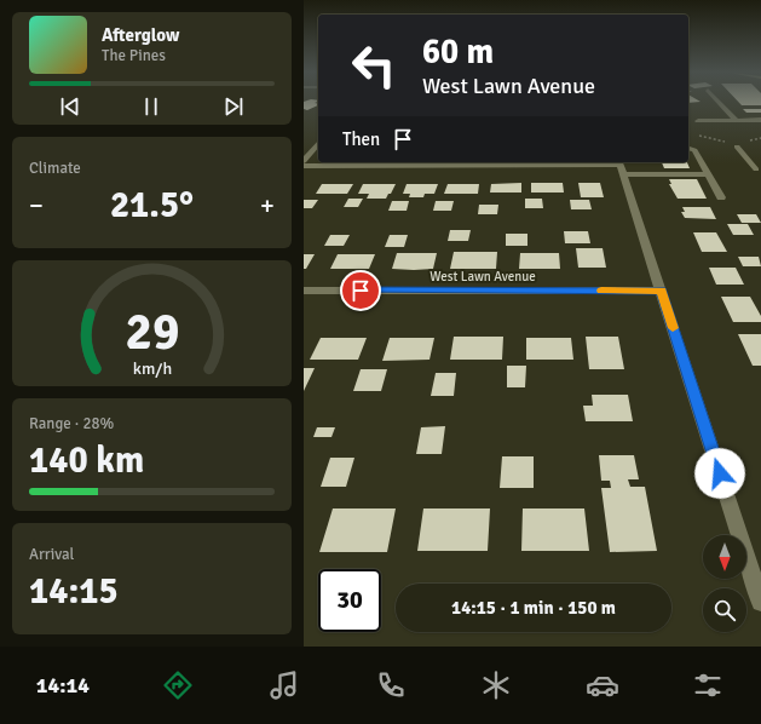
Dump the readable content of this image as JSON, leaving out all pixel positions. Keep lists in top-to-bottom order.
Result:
{
  "streets": {
    "street": ["West Lawn Avenue"]
  },
  "north": "bottom",
  "page": {
    "turn": ["60 m", "West Lawn Avenue"],
    "song": ["Afterglow", "The Pines"],
    "then": "Then",
    "tile": [
      "Climate",
      ["Range · 28%", "140 km"],
      ["Arrival", "14:15"]
    ],
    "heat": ["−", "21.5°", "+"],
    "limit": "30",
    "trip": "14:15 · 1 min · 150 m",
    "tabs": "14:14",
    "gauge": ["29", "km/h"]
  }
}
